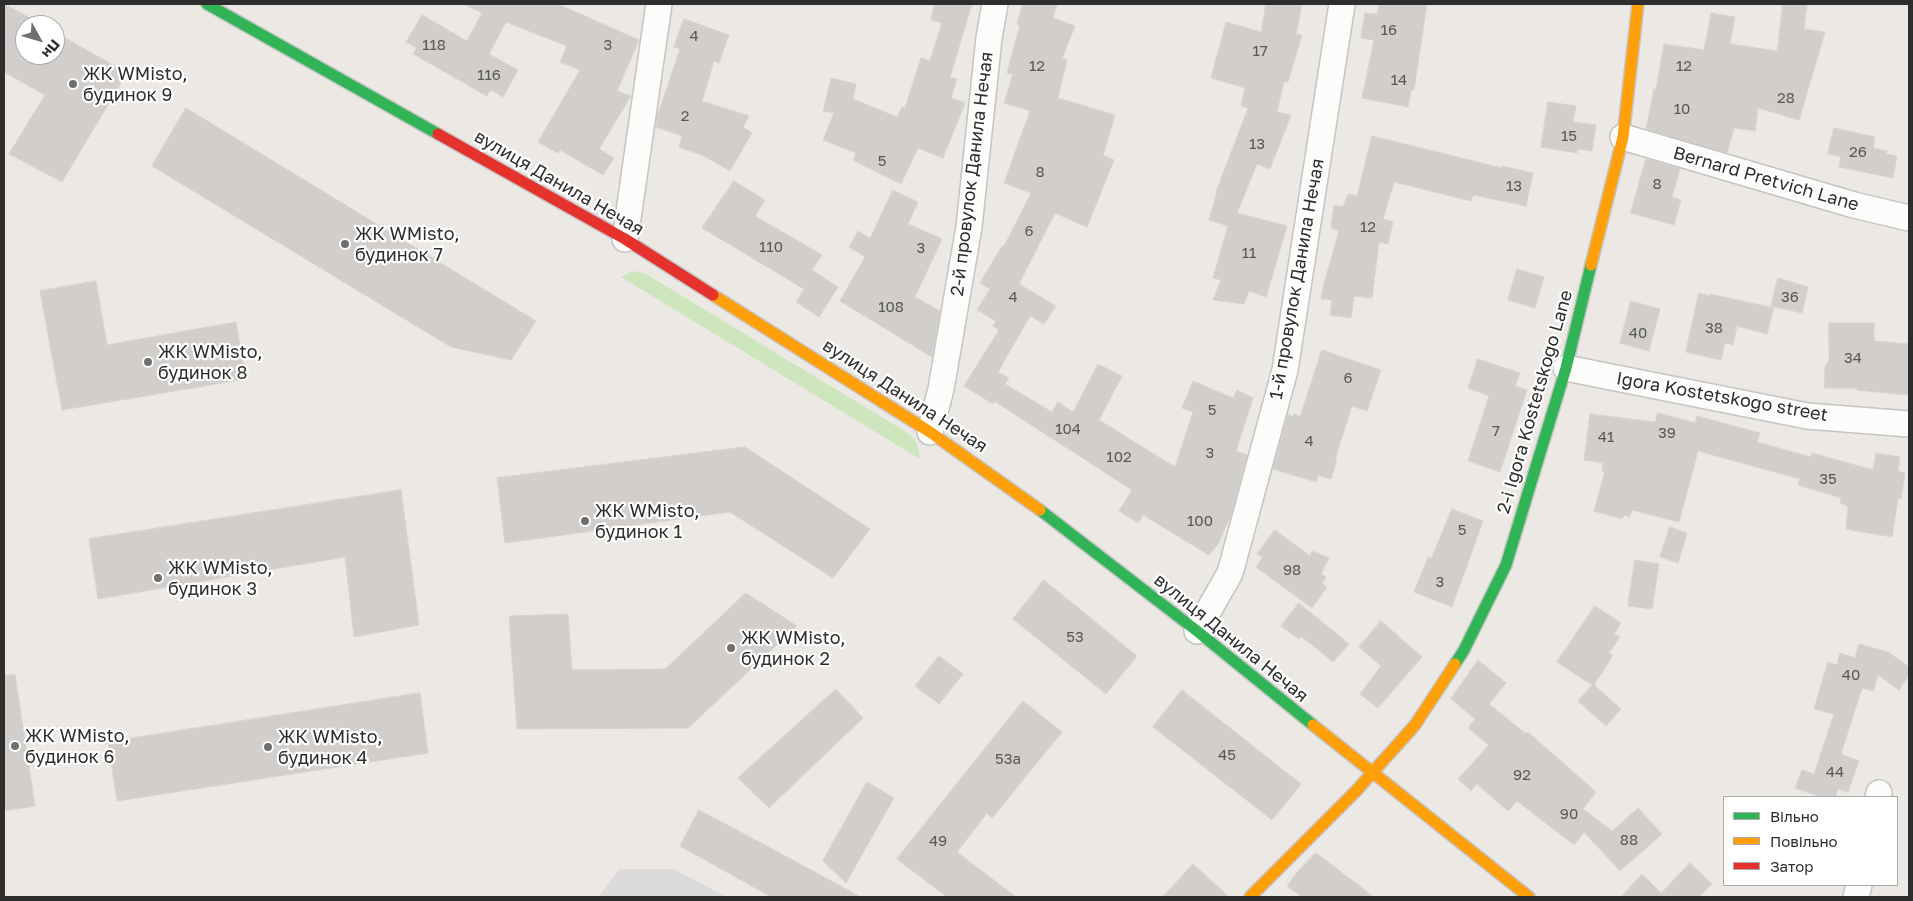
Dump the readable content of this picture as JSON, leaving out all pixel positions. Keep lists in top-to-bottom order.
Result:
{
  "streets": {
    "main road": ["вулиця Данила Нечая", "2-i Igora Kostetskogo Lane"],
    "street": [
      "2-й провулок Данила Нечая",
      "Bernard Pretvich Lane",
      "1-й провулок Данила Нечая",
      "Igora Kostetskogo street"
    ]
  },
  "crossings": [
    ["2-й провулок Данила Нечая", "вулиця Данила Нечая"],
    ["Bernard Pretvich Lane", "2-i Igora Kostetskogo Lane"],
    ["вулиця Данила Нечая", "1-й провулок Данила Нечая"],
    ["вулиця Данила Нечая", "2-i Igora Kostetskogo Lane"],
    ["Igora Kostetskogo street", "2-i Igora Kostetskogo Lane"]
  ],
  "places": [
    "ЖК WMisto, будинок 9",
    "ЖК WMisto, будинок 7",
    "ЖК WMisto, будинок 8",
    "ЖК WMisto, будинок 1",
    "ЖК WMisto, будинок 3",
    "ЖК WMisto, будинок 2",
    "ЖК WMisto, будинок 6",
    "ЖК WMisto, будинок 4"
  ],
  "house_numbers": [
    "16",
    "4",
    "118",
    "3",
    "17",
    "12",
    "12",
    "116",
    "14",
    "28",
    "10",
    "2",
    "15",
    "13",
    "26",
    "5",
    "8",
    "8",
    "13",
    "12",
    "6",
    "110",
    "3",
    "11",
    "4",
    "36",
    "108",
    "38",
    "40",
    "34",
    "6",
    "5",
    "104",
    "7",
    "39",
    "41",
    "4",
    "3",
    "102",
    "35",
    "100",
    "5",
    "98",
    "3",
    "53",
    "40",
    "45",
    "53а",
    "44",
    "92",
    "90",
    "88",
    "49"
  ],
  "legend": ["Вільно", "Повільно", "Затор"],
  "north": "bottom right"
}
